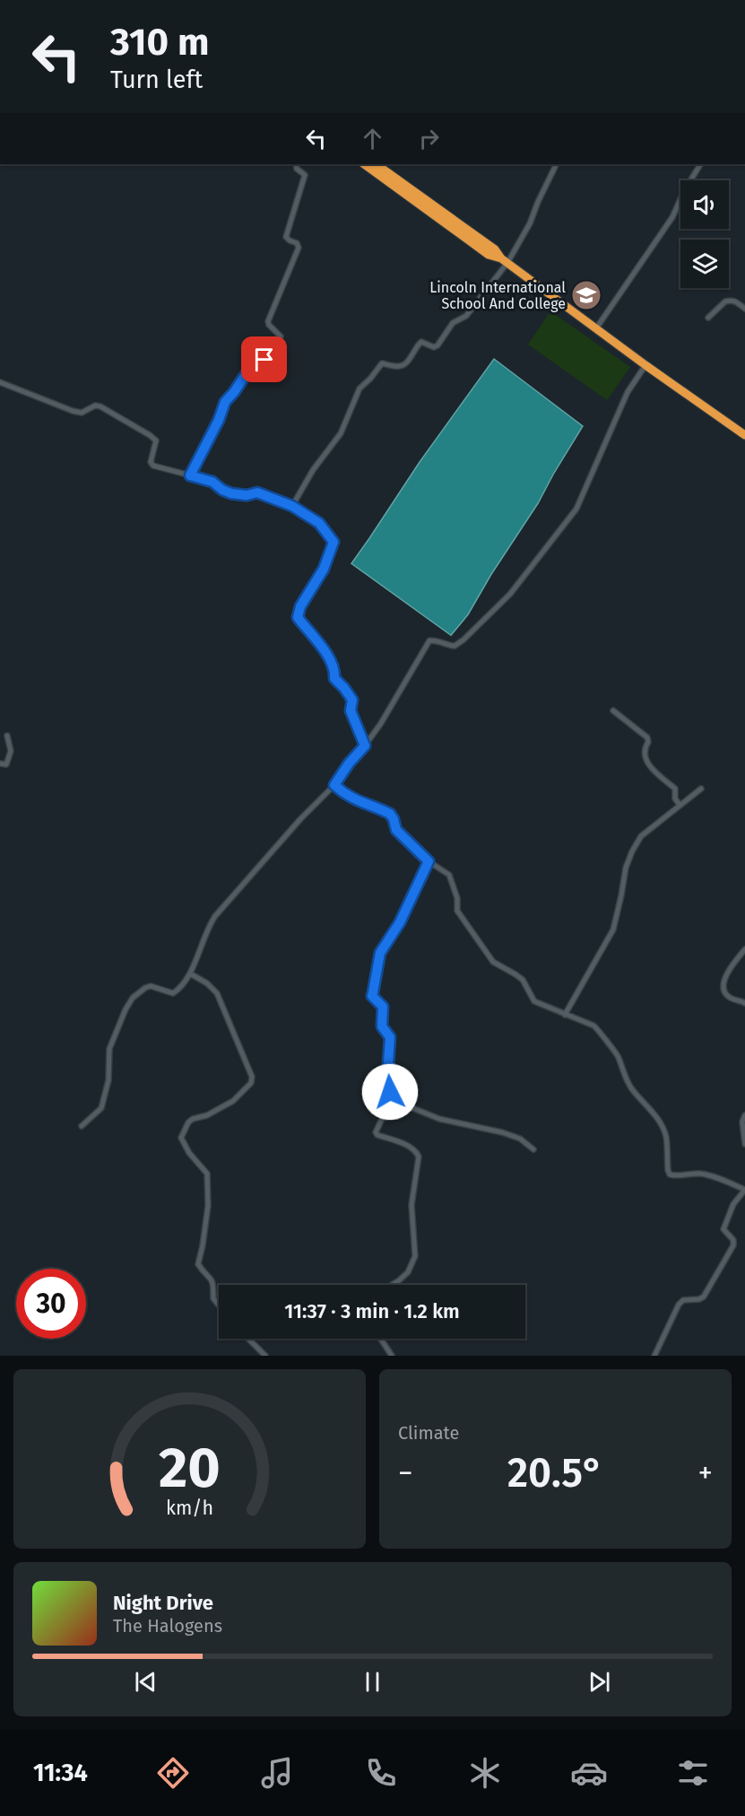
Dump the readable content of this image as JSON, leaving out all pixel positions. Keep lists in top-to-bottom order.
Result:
{
  "places": {
    "school or university": ["Lincoln International School And College"]
  },
  "page": {
    "turn": ["310 m", "Turn left"],
    "limit": "30",
    "trip": "11:37 · 3 min · 1.2 km",
    "tile": "Climate",
    "heat": ["−", "20.5°", "+"],
    "song": ["Night Drive", "The Halogens"],
    "tabs": "11:34",
    "gauge": ["20", "km/h"]
  }
}
